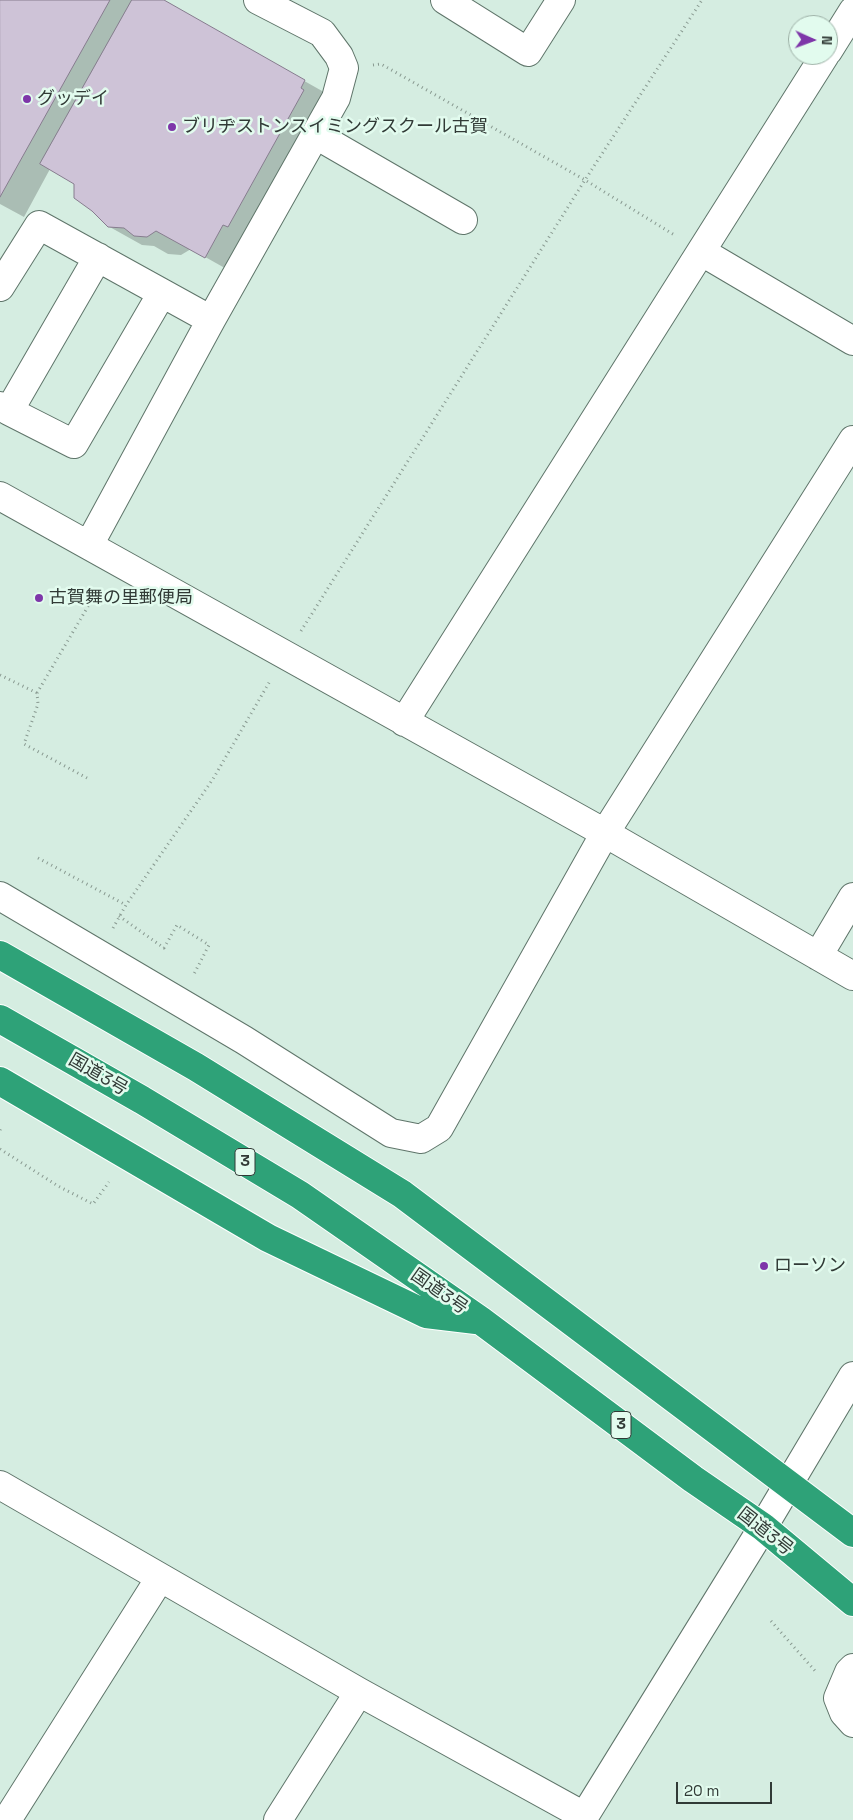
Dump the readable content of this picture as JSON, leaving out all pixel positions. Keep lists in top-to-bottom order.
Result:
{
  "streets": {
    "highway": ["国道3号", "3"]
  },
  "places": [
    "グッデイ",
    "ブリヂストンスイミングスクール古賀",
    "古賀舞の里郵便局",
    "ローソン"
  ],
  "scale_bar": "20 m",
  "north": "right"
}
